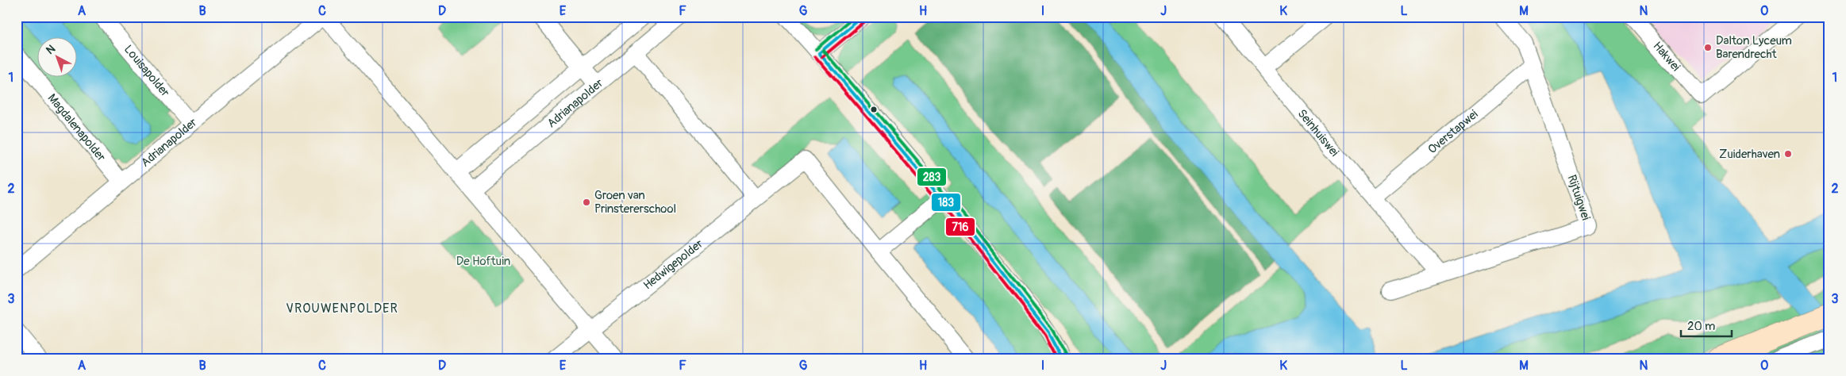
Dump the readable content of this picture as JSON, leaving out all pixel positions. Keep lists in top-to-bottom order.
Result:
{
  "streets": {
    "street": [
      "Hakwei",
      "Louisapolder",
      "Adrianapolder",
      "Magdalenapolder",
      "Overstapwei",
      "Seinhuiswei",
      "Rijtuigwei",
      "Hedwigepolder"
    ]
  },
  "crossings": [
    ["Louisapolder", "Adrianapolder"],
    ["Adrianapolder", "Magdalenapolder"],
    ["Adrianapolder", "Hedwigepolder"],
    ["Overstapwei", "Seinhuiswei"],
    ["Overstapwei", "Rijtuigwei"]
  ],
  "districts": ["VROUWENPOLDER"],
  "parks": ["De Hoftuin"],
  "places": ["Dalton Lyceum Barendrecht", "Zuiderhaven", "Groen van Prinstererschool"],
  "lines": ["transit line 183", "transit line 283", "transit line 716"],
  "scale_bar": "20 m",
  "north": "top left",
  "grid": {
    "columns": [
      "A",
      "B",
      "C",
      "D",
      "E",
      "F",
      "G",
      "H",
      "I",
      "J",
      "K",
      "L",
      "M",
      "N",
      "O"
    ],
    "rows": ["1", "2", "3"]
  }
}
